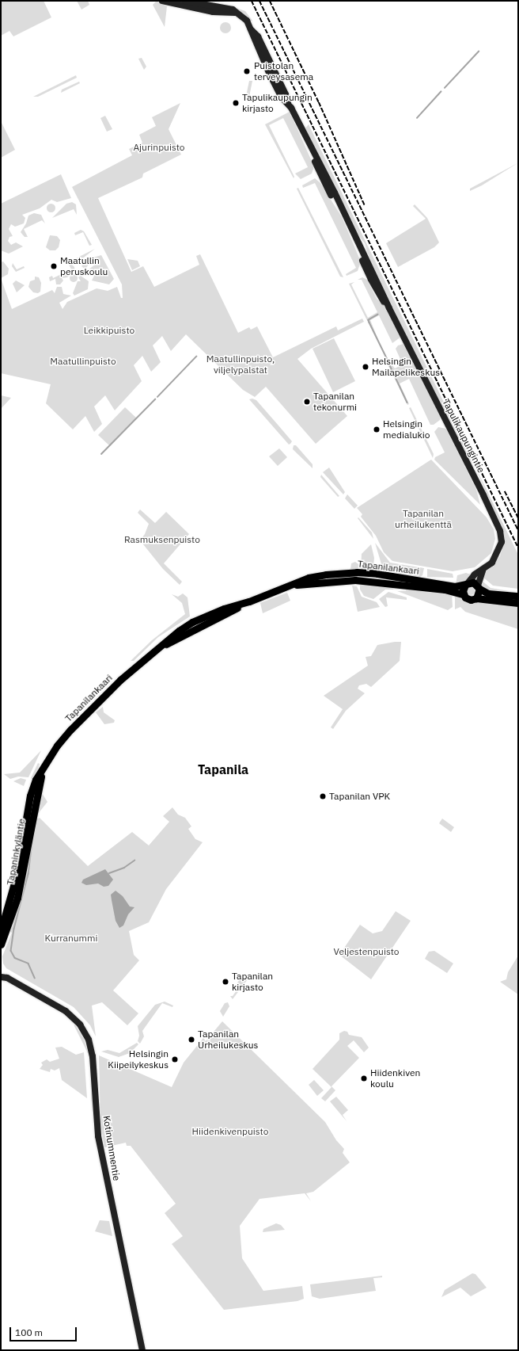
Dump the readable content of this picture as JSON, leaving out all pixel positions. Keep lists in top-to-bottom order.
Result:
{
  "streets": {
    "main road": [
      "Tapulikaupungintie",
      "Tapanilankaari",
      "Tapaninkyläntie",
      "Kotinummentie"
    ]
  },
  "crossings": [
    ["Tapulikaupungintie", "Tapanilankaari"],
    ["Tapanilankaari", "Tapaninkyläntie"]
  ],
  "districts": ["Tapanila"],
  "parks": [
    "Ajurinpuisto",
    "Leikkipuisto",
    "Maatullinpuisto, viljelypalstat",
    "Maatullinpuisto",
    "Tapanilan urheilukenttä",
    "Rasmuksenpuisto",
    "Kurranummi",
    "Veljestenpuisto",
    "Hiidenkivenpuisto"
  ],
  "places": [
    "Puistolan terveysasema",
    "Tapulikaupungin kirjasto",
    "Maatullin peruskoulu",
    "Helsingin Mailapelikeskus",
    "Tapanilan tekonurmi",
    "Helsingin medialukio",
    "Tapanilan VPK",
    "Tapanilan kirjasto",
    "Tapanilan Urheilukeskus",
    "Helsingin Kiipeilykeskus",
    "Hiidenkiven koulu"
  ],
  "scale_bar": "100 m"
}
